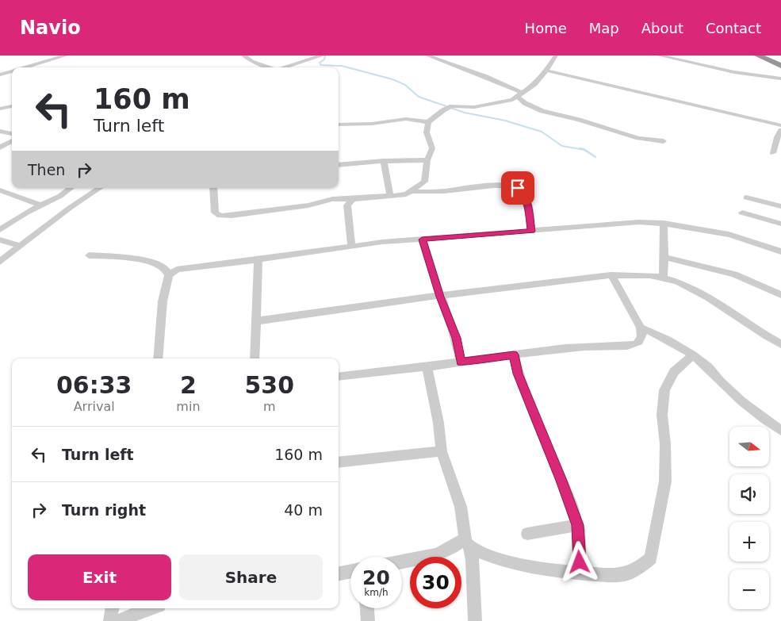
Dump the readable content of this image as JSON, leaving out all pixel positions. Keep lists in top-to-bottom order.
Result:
{
  "north": "right",
  "page": {
    "header": "Navio",
    "nav": [
      "Home",
      "Map",
      "About",
      "Contact"
    ],
    "turn": ["160 m", "Turn left"],
    "then": "Then",
    "eta": [
      "06:33",
      "Arrival",
      "2",
      "min",
      "530",
      "m"
    ],
    "list": [
      {
        "name": "Turn left",
        "value": "160 m"
      },
      {
        "name": "Turn right",
        "value": "40 m"
      }
    ],
    "map_buttons": ["+", "−"],
    "buttons": ["Exit", "Share"],
    "speed": "20 km/h",
    "limit": "30"
  }
}
